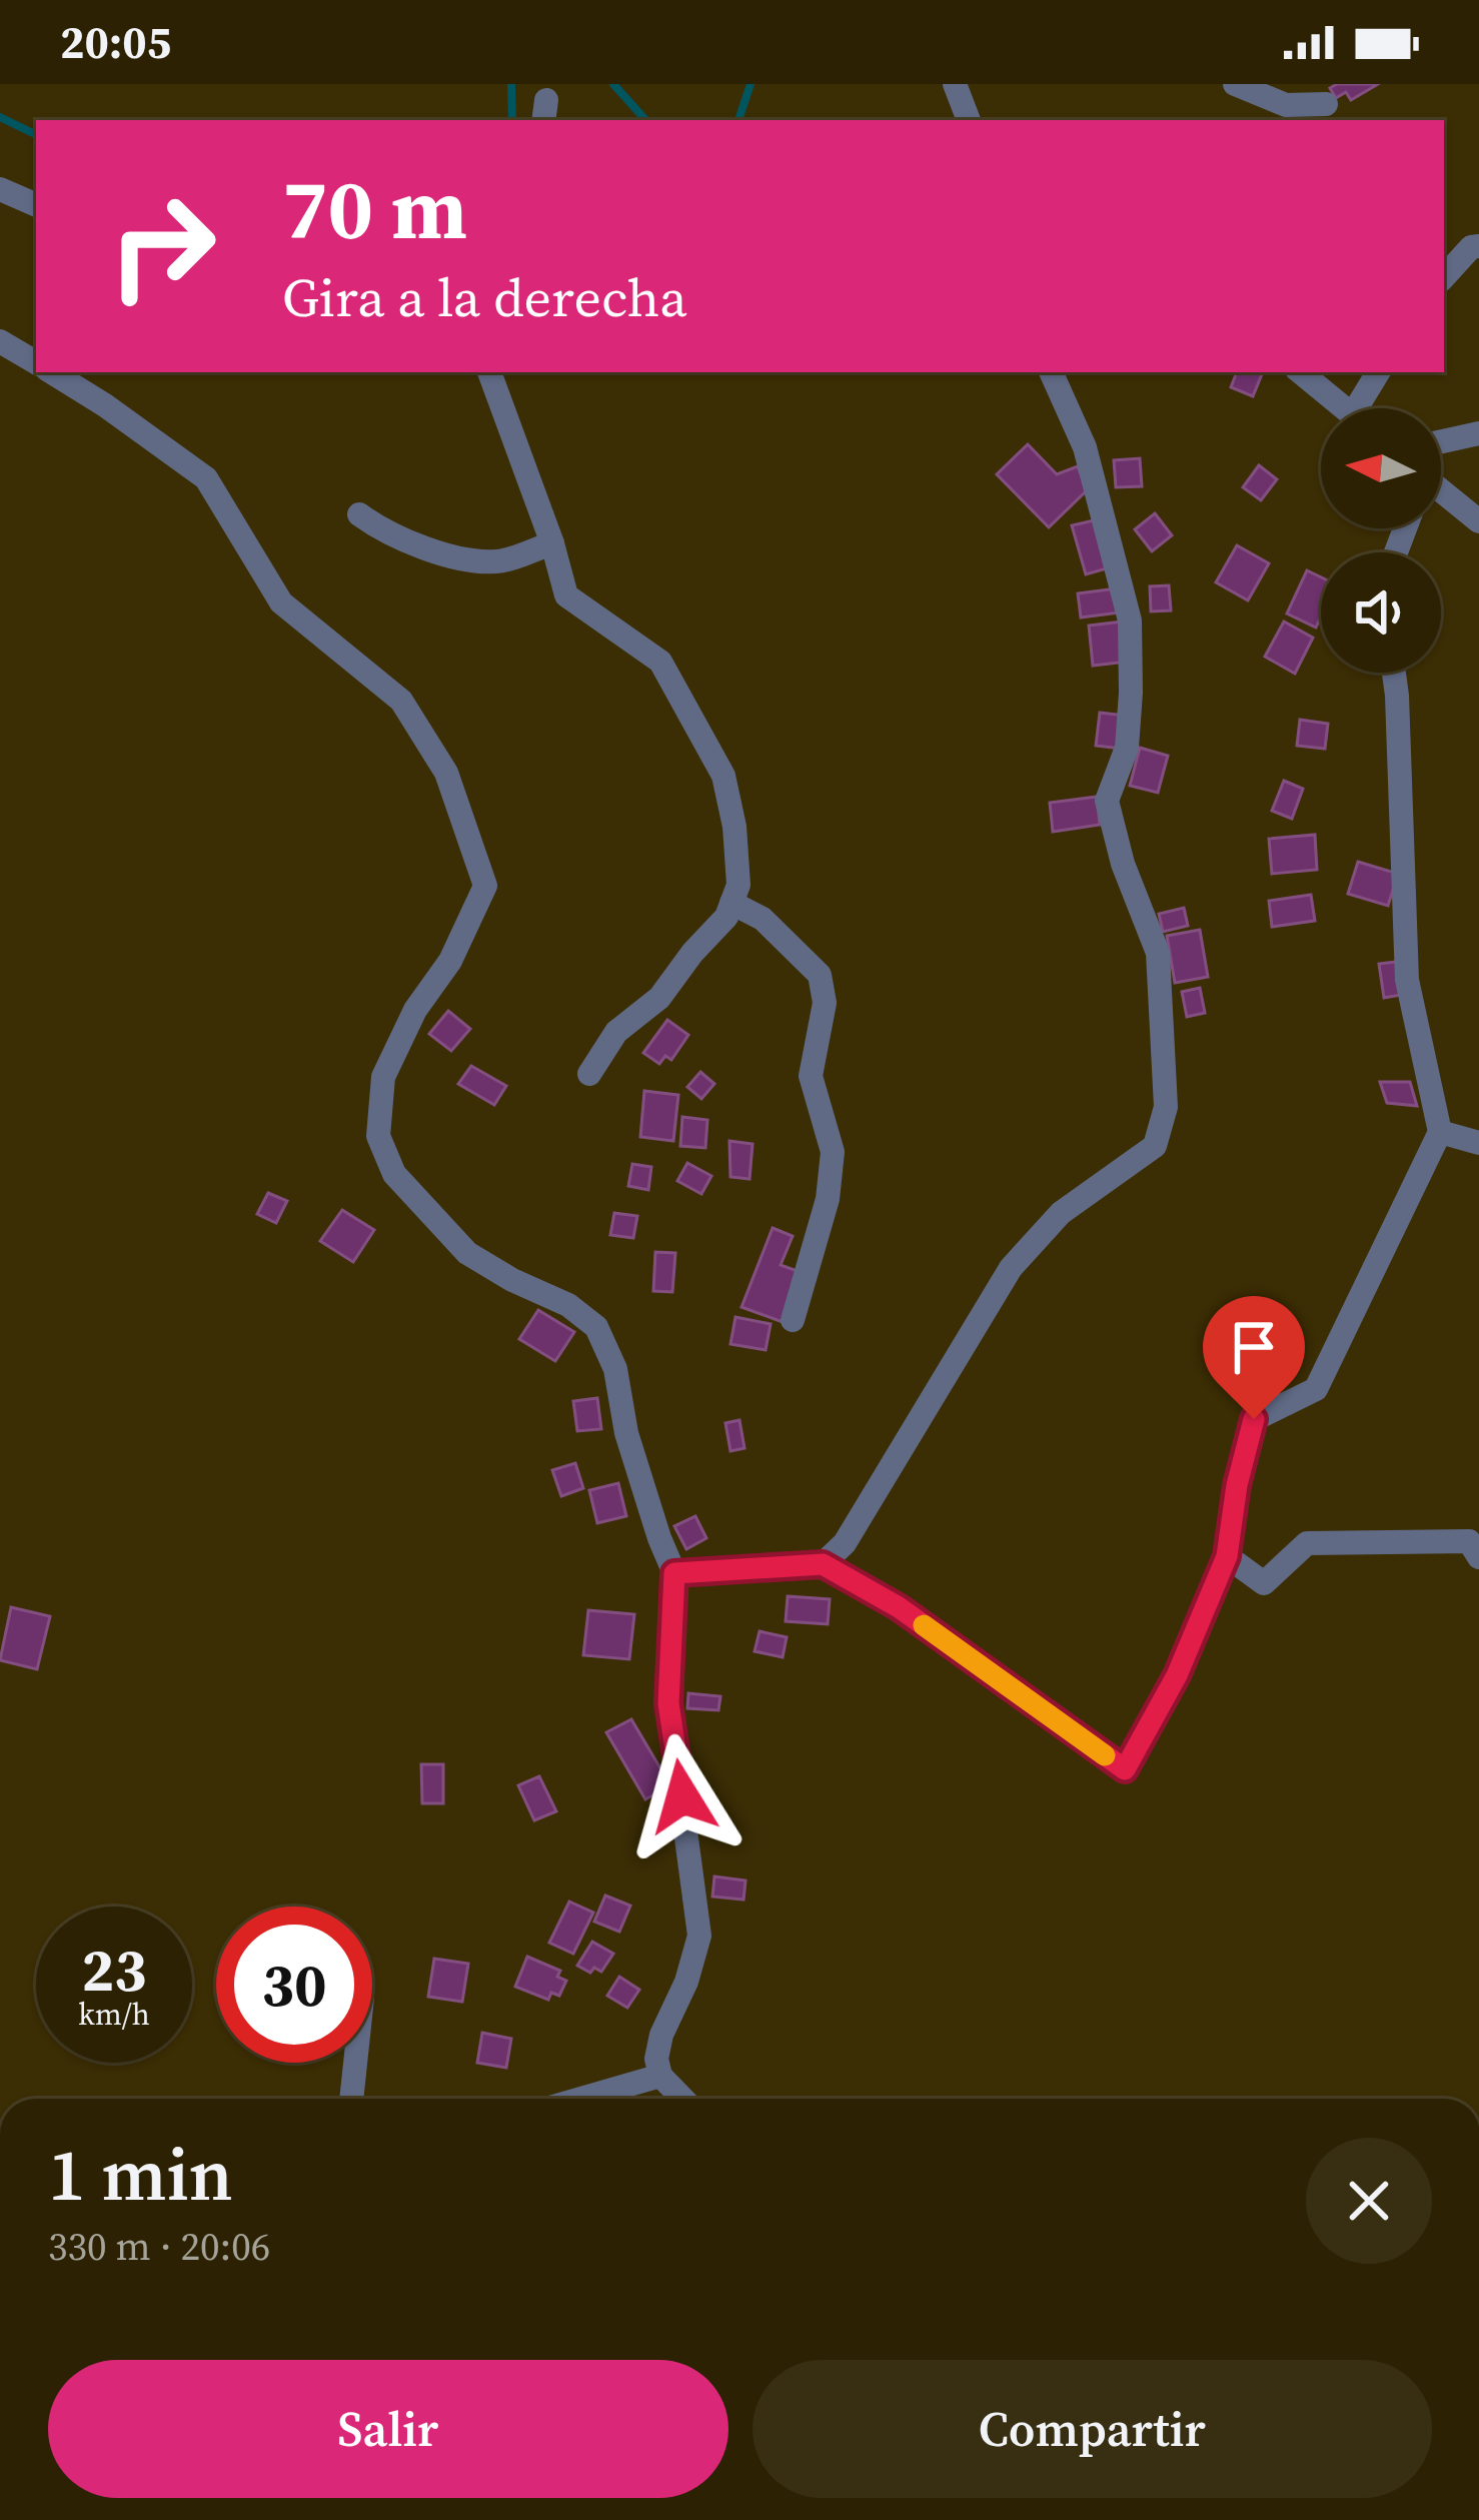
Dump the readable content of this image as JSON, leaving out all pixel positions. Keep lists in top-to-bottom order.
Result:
{
  "north": "left",
  "page": {
    "status": "20:05",
    "turn": ["70 m", "Gira a la derecha"],
    "speed": "23 km/h",
    "limit": "30",
    "heading": ["1 min", "330 m · 20:06"],
    "buttons": ["Salir", "Compartir"]
  }
}
